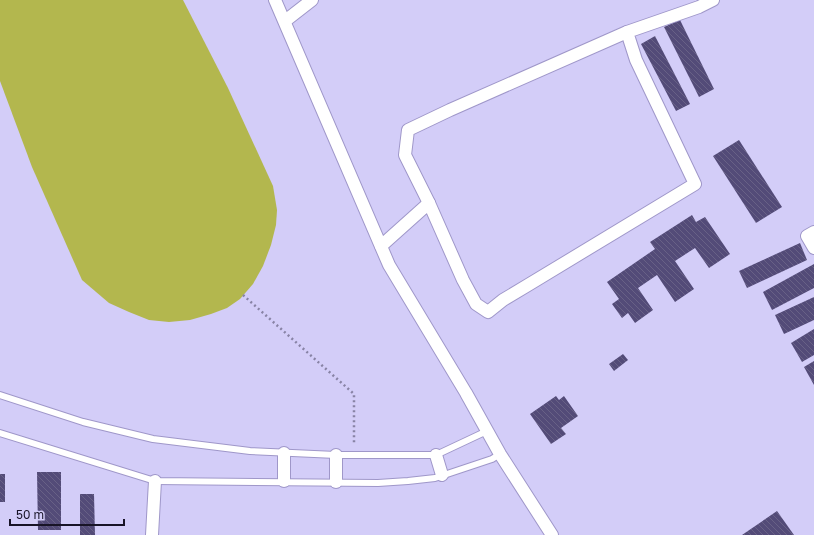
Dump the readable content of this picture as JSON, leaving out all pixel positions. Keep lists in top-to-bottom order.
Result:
{
  "scale_bar": "50 m"
}
